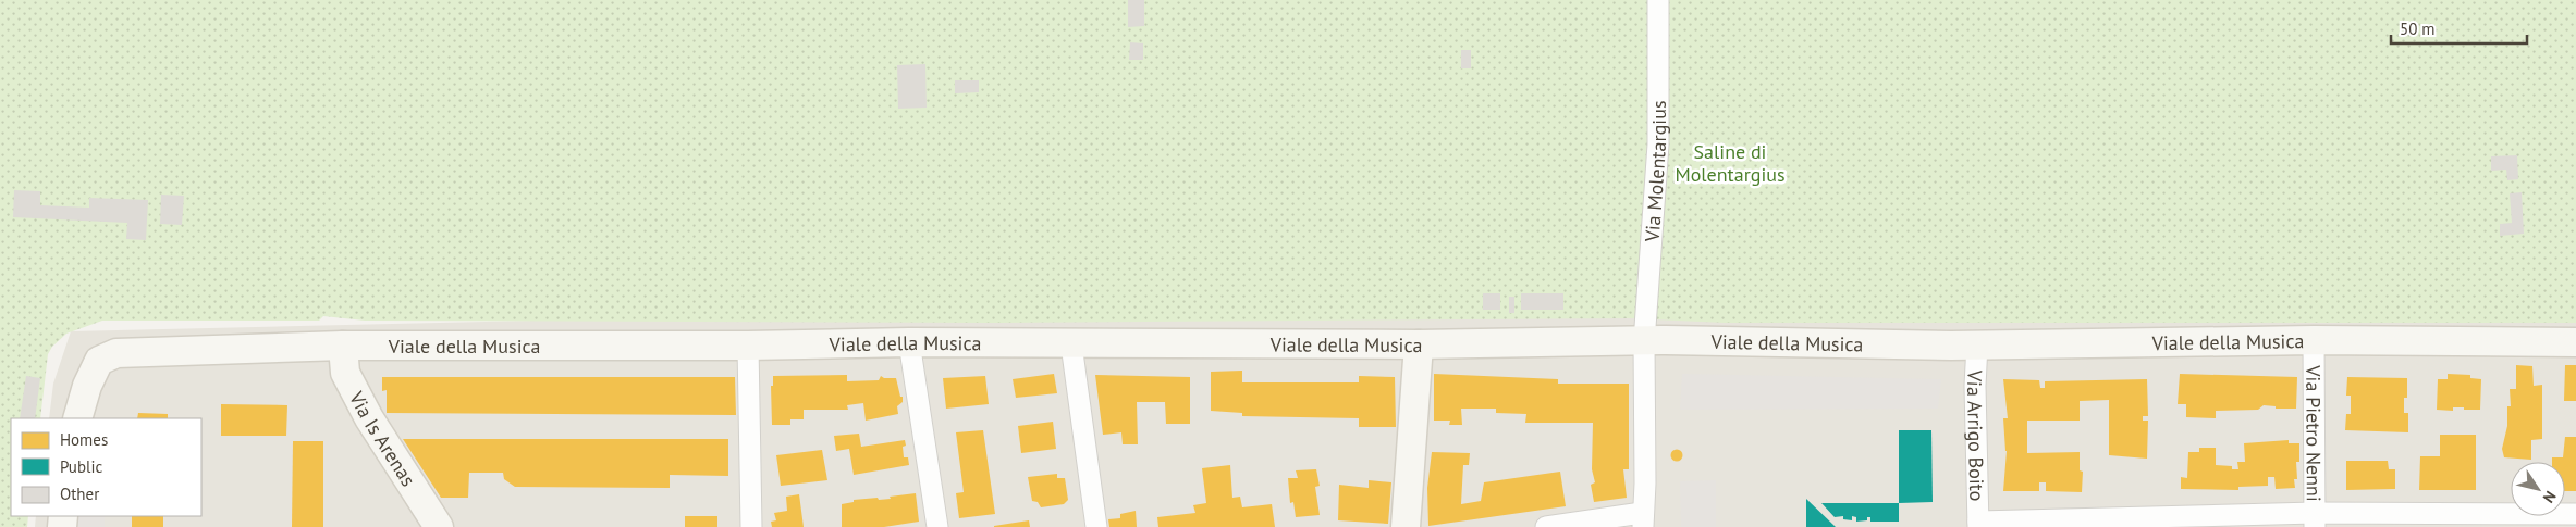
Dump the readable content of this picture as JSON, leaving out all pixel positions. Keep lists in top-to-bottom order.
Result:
{
  "streets": {
    "street": [
      "Via Molentargius",
      "Viale della Musica",
      "Via Pietro Nenni",
      "Via Arrigo Boito",
      "Via Is Arenas"
    ]
  },
  "crossings": [
    ["Via Molentargius", "Viale della Musica"],
    ["Viale della Musica", "Via Pietro Nenni"],
    ["Viale della Musica", "Via Arrigo Boito"],
    ["Viale della Musica", "Via Is Arenas"]
  ],
  "parks": ["Saline di Molentargius"],
  "legend": ["Homes", "Public", "Other"],
  "scale_bar": "50 m",
  "north": "bottom right"
}
